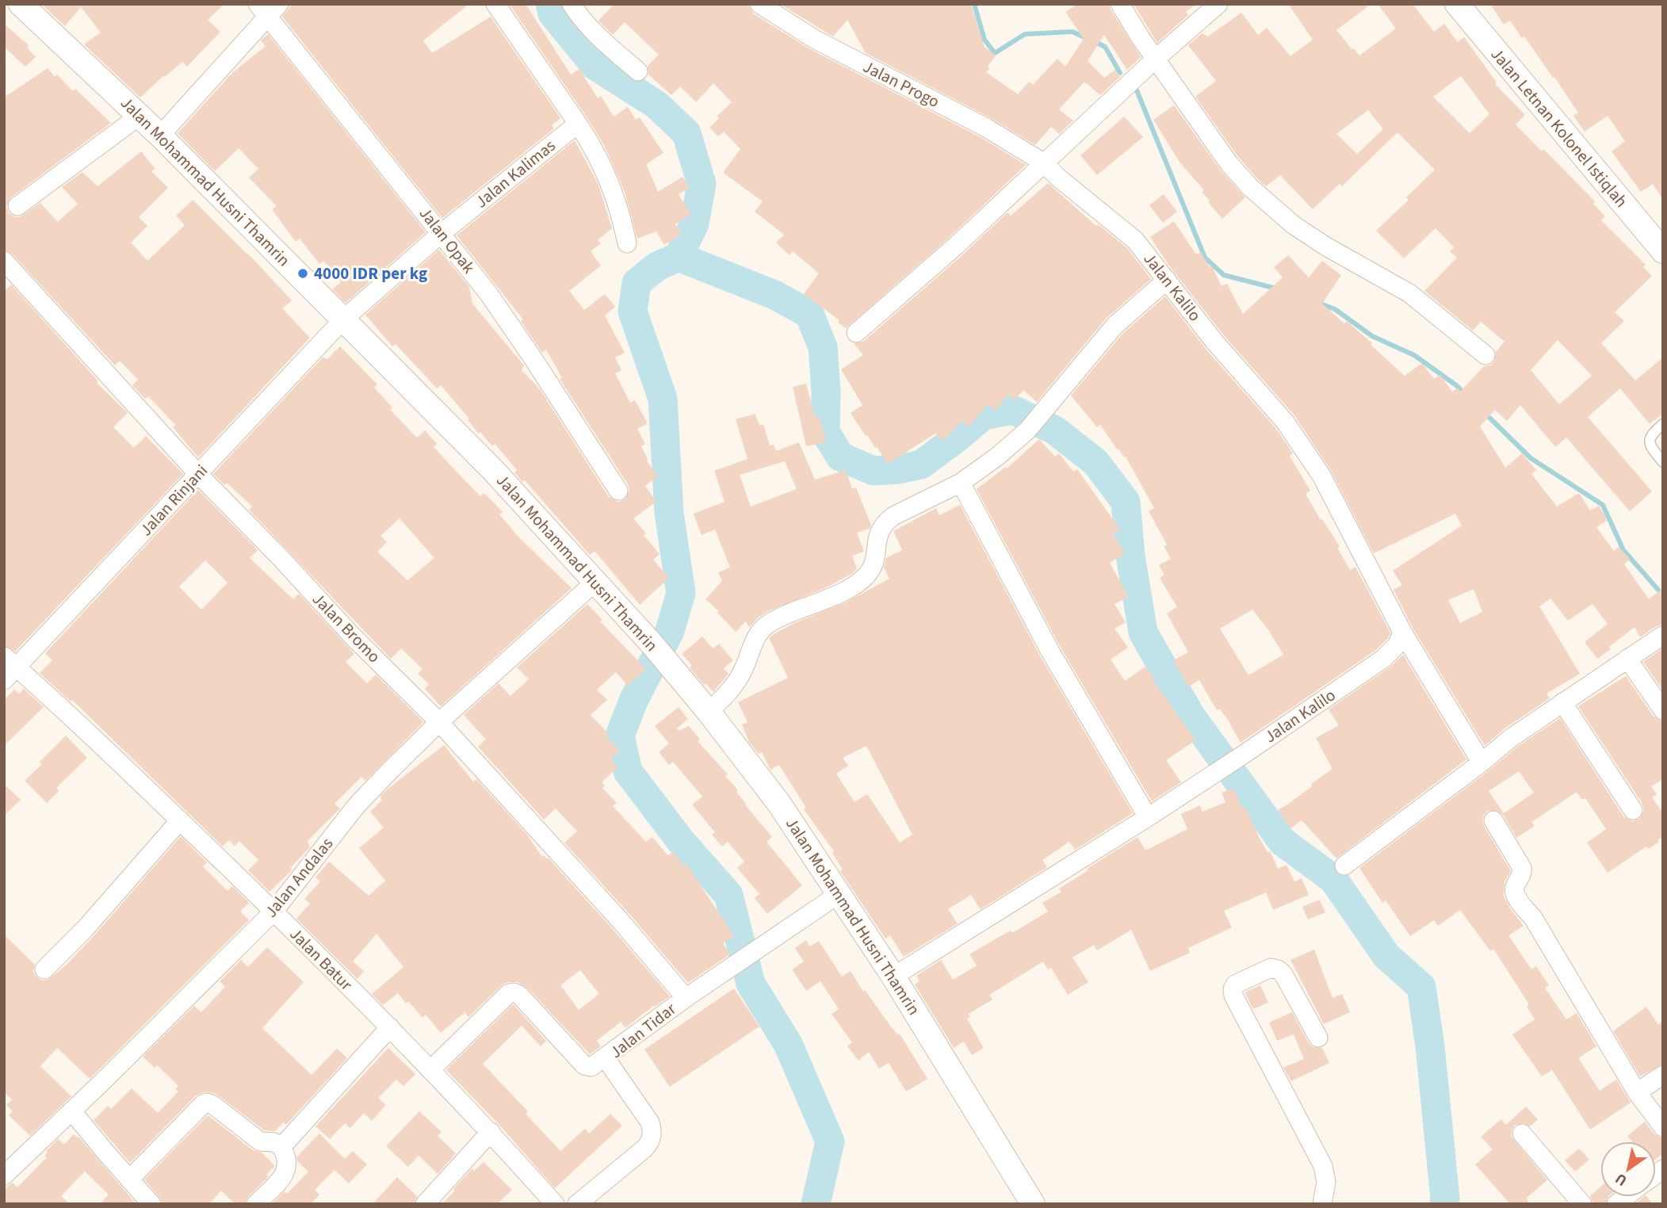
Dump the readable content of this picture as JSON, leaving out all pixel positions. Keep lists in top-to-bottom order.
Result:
{
  "streets": {
    "street": [
      "Jalan Progo",
      "Jalan Letnan Kolonel Istiqlah",
      "Jalan Kalimas",
      "Jalan Mohammad Husni Thamrin",
      "Jalan Opak",
      "Jalan Kalilo",
      "Jalan Rinjani",
      "Jalan Bromo",
      "Jalan Andalas",
      "Jalan Batur",
      "Jalan Tidar"
    ]
  },
  "crossings": [
    ["Jalan Progo", "Jalan Kalilo"],
    ["Jalan Kalimas", "Jalan Mohammad Husni Thamrin"],
    ["Jalan Kalimas", "Jalan Opak"],
    ["Jalan Kalimas", "Jalan Rinjani"],
    ["Jalan Mohammad Husni Thamrin", "Jalan Kalilo"],
    ["Jalan Mohammad Husni Thamrin", "Jalan Rinjani"],
    ["Jalan Mohammad Husni Thamrin", "Jalan Andalas"],
    ["Jalan Mohammad Husni Thamrin", "Jalan Tidar"],
    ["Jalan Rinjani", "Jalan Bromo"],
    ["Jalan Rinjani", "Jalan Batur"],
    ["Jalan Bromo", "Jalan Andalas"],
    ["Jalan Bromo", "Jalan Tidar"],
    ["Jalan Andalas", "Jalan Batur"]
  ],
  "places": ["4000 IDR per kg"],
  "north": "bottom left"
}
